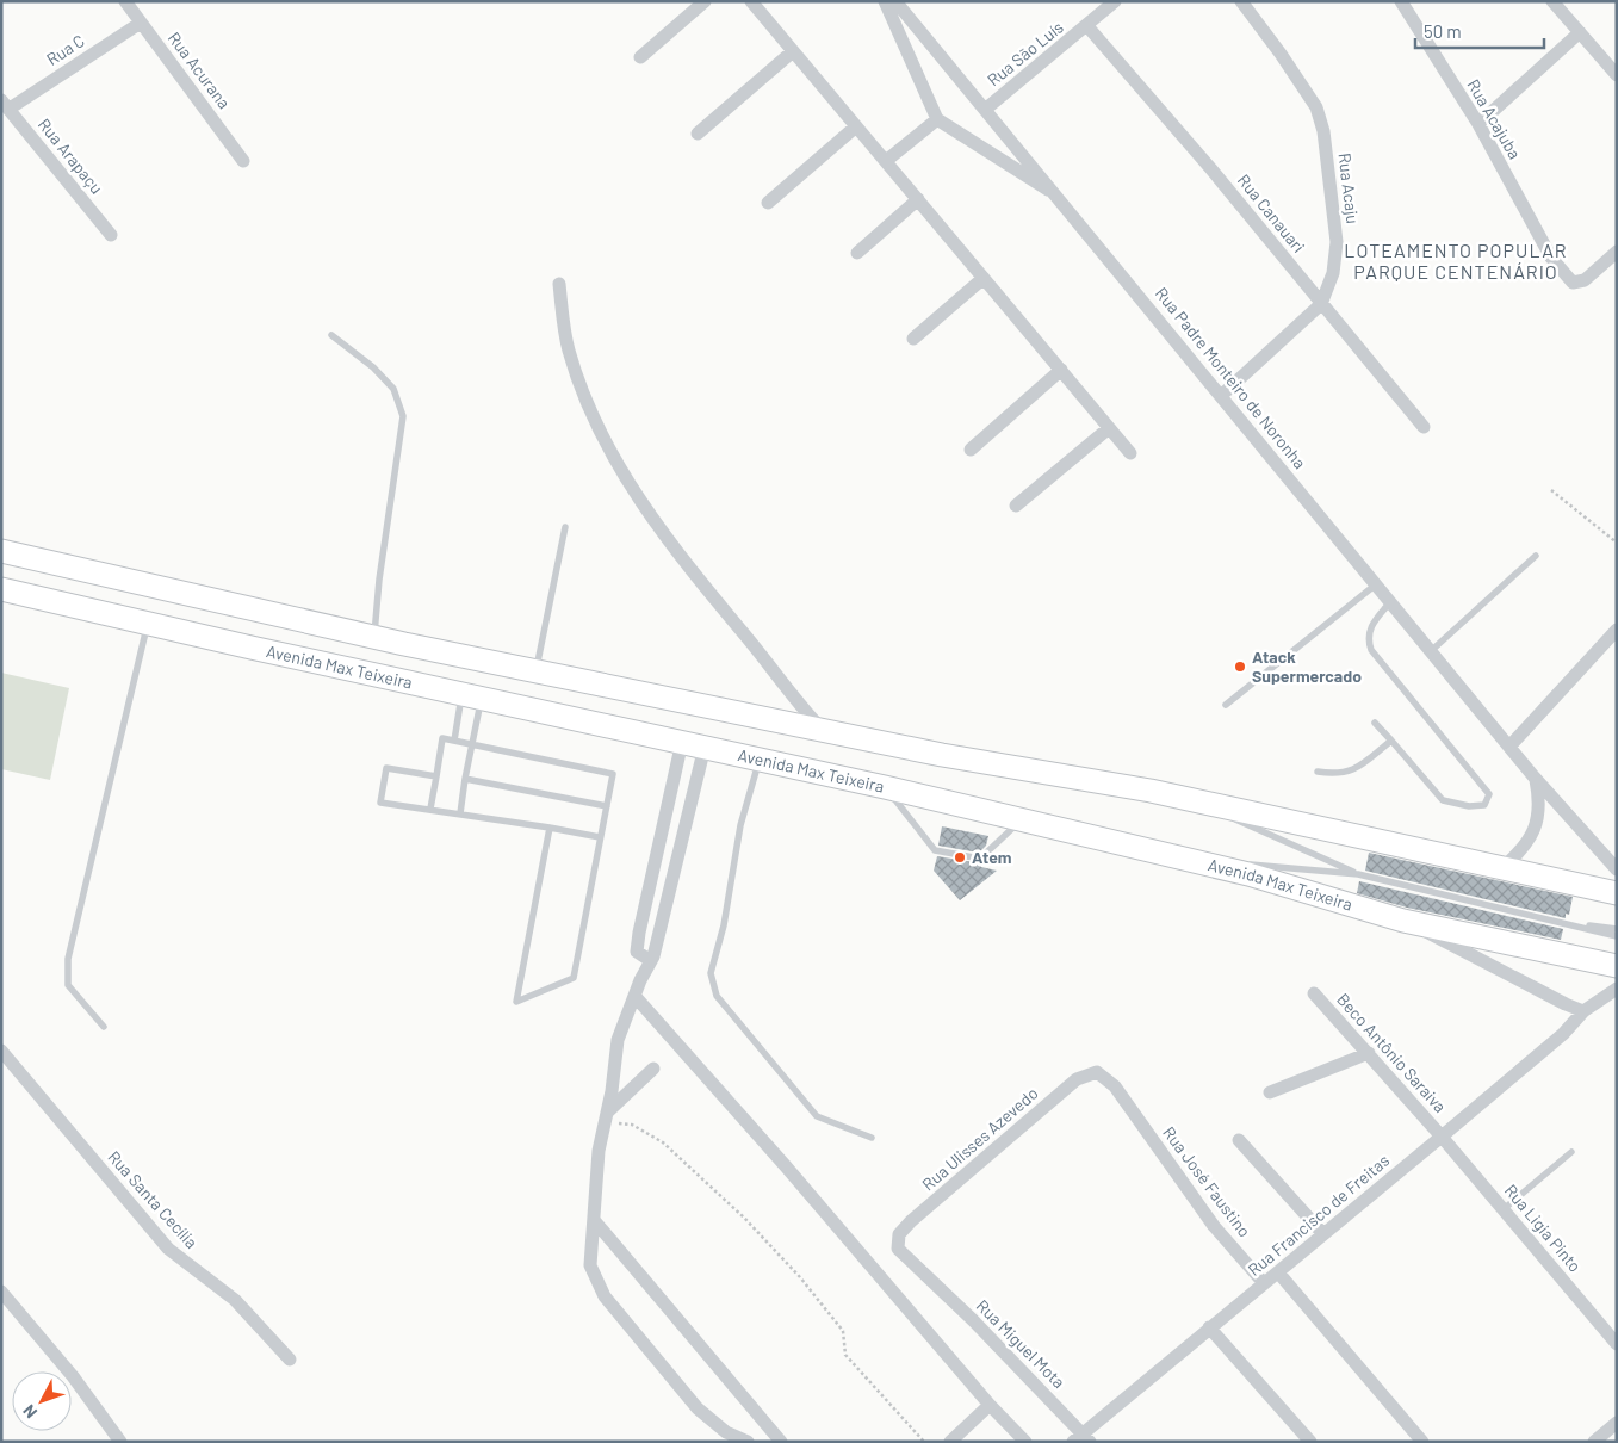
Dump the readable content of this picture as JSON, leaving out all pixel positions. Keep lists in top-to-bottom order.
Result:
{
  "streets": {
    "main road": ["Avenida Max Teixeira"],
    "street": [
      "Rua C",
      "Rua São Luís",
      "Rua Acurana",
      "Rua Acajuba",
      "Rua Arapaçu",
      "Rua Acaju",
      "Rua Canauari",
      "Rua Padre Monteiro de Noronha",
      "Beco Antônio Saraiva",
      "Rua Ulisses Azevedo",
      "Rua José Faustino",
      "Rua Santa Cecília",
      "Rua Francisco de Freitas",
      "Rua Ligia Pinto",
      "Rua Miguel Mota"
    ]
  },
  "crossings": [
    ["Rua C", "Rua Acurana"],
    ["Rua C", "Rua Arapaçu"],
    ["Rua São Luís", "Rua Canauari"],
    ["Rua São Luís", "Rua Padre Monteiro de Noronha"],
    ["Rua Acaju", "Rua Canauari"],
    ["Rua Acaju", "Rua Padre Monteiro de Noronha"],
    ["Beco Antônio Saraiva", "Rua Francisco de Freitas"],
    ["Beco Antônio Saraiva", "Rua Ligia Pinto"],
    ["Rua Ulisses Azevedo", "Rua José Faustino"],
    ["Rua Ulisses Azevedo", "Rua Miguel Mota"],
    ["Rua José Faustino", "Rua Francisco de Freitas"],
    ["Rua Francisco de Freitas", "Rua Ligia Pinto"],
    ["Rua Francisco de Freitas", "Rua Miguel Mota"]
  ],
  "districts": ["LOTEAMENTO POPULAR PARQUE CENTENÁRIO"],
  "places": ["Atack Supermercado", "Atem"],
  "scale_bar": "50 m",
  "north": "bottom left"
}
